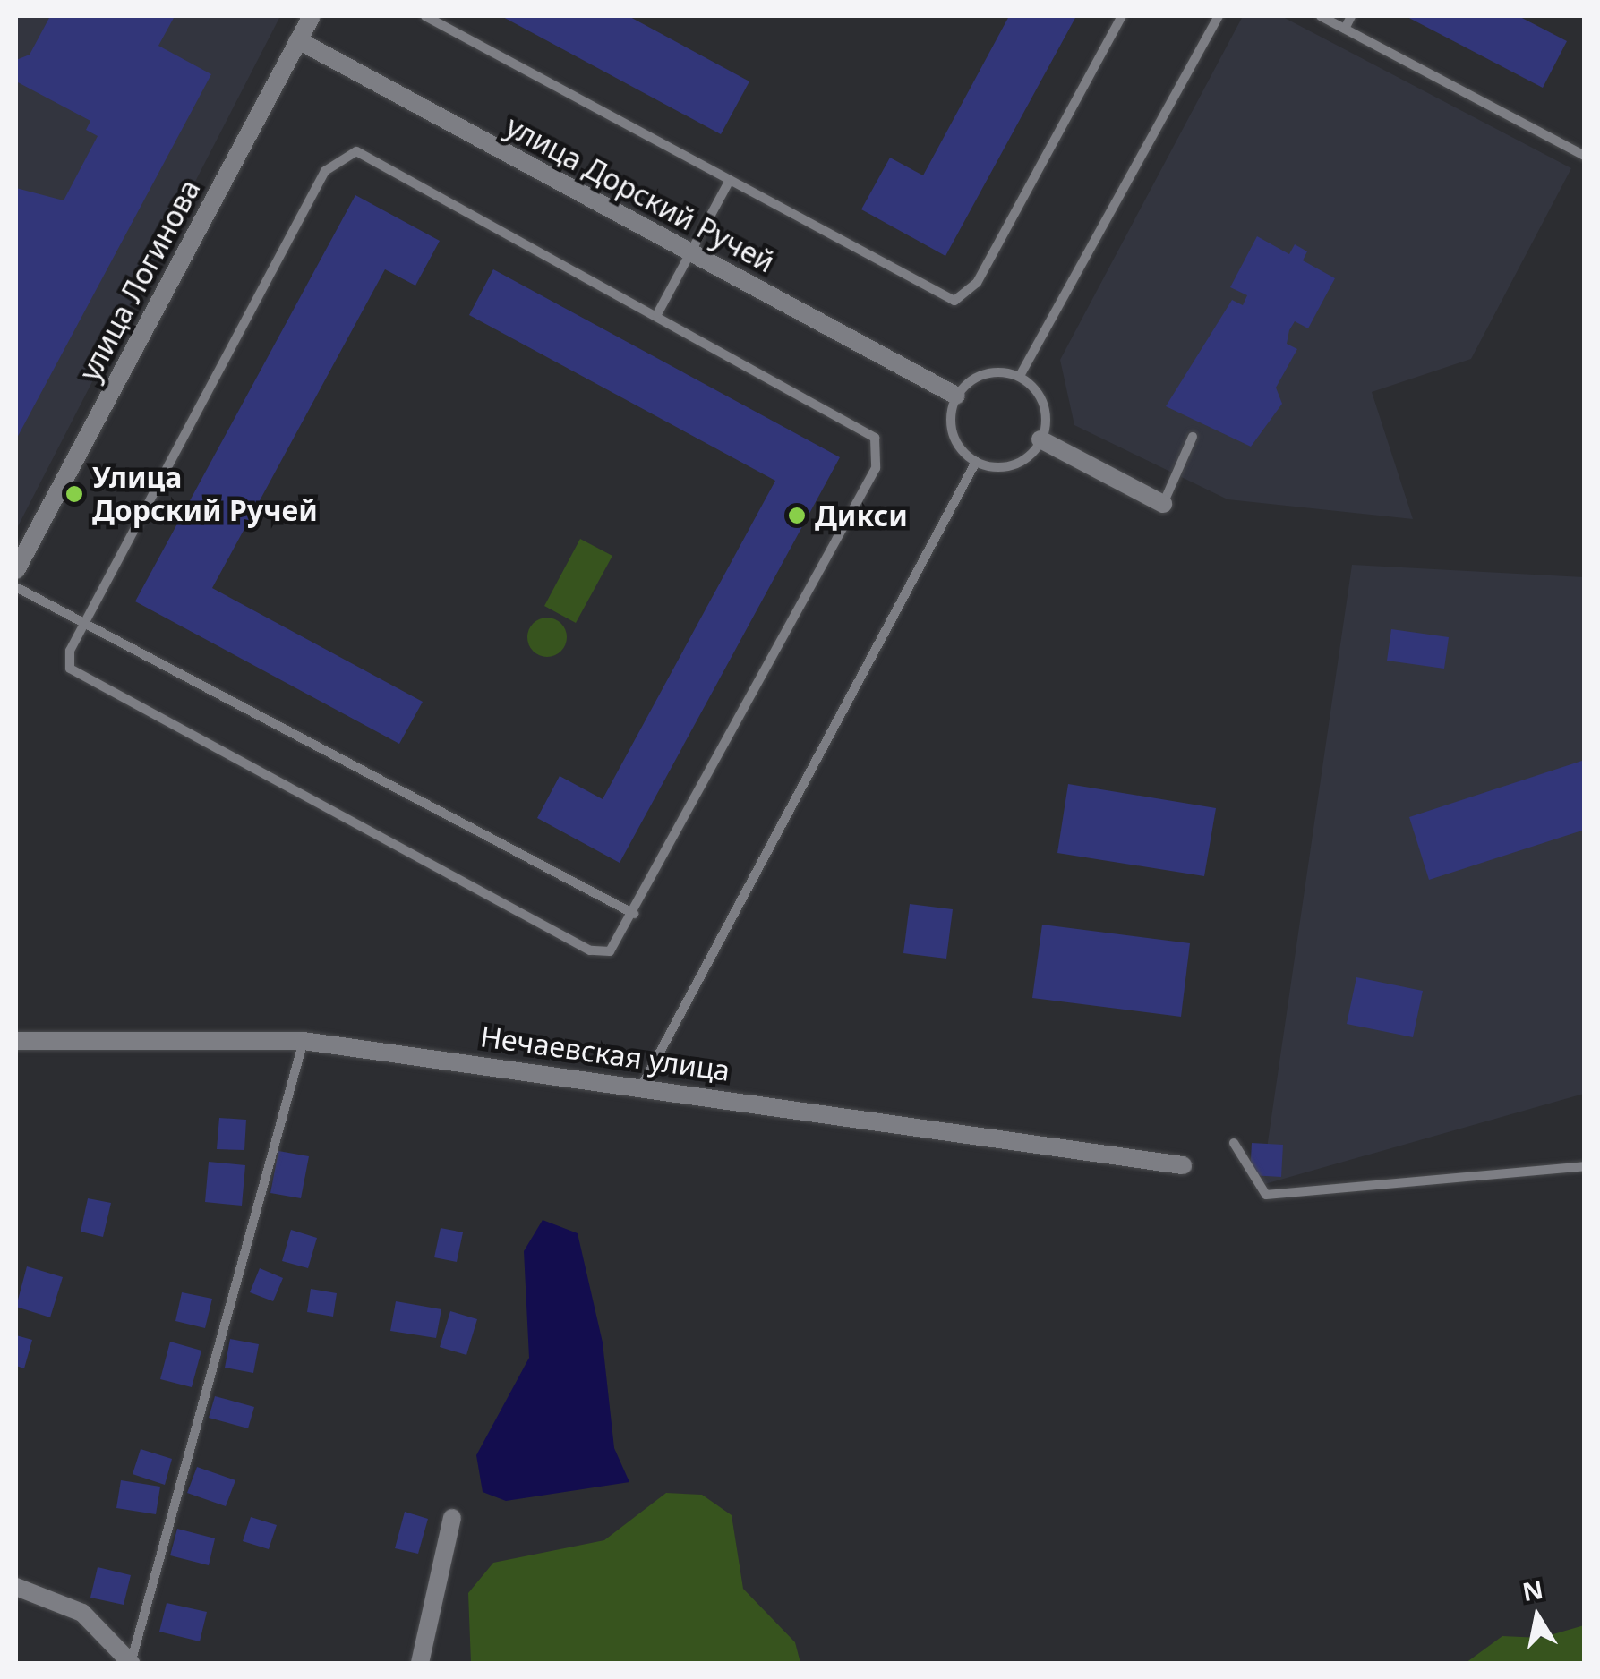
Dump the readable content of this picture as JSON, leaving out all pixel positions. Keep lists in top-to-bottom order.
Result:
{
  "streets": {
    "street": ["улица Дорский Ручей", "улица Логинова", "Нечаевская улица"]
  },
  "crossings": [
    ["улица Дорский Ручей", "улица Логинова"]
  ],
  "places": ["Улица Дорский Ручей", "Дикси"],
  "north": "top"
}
